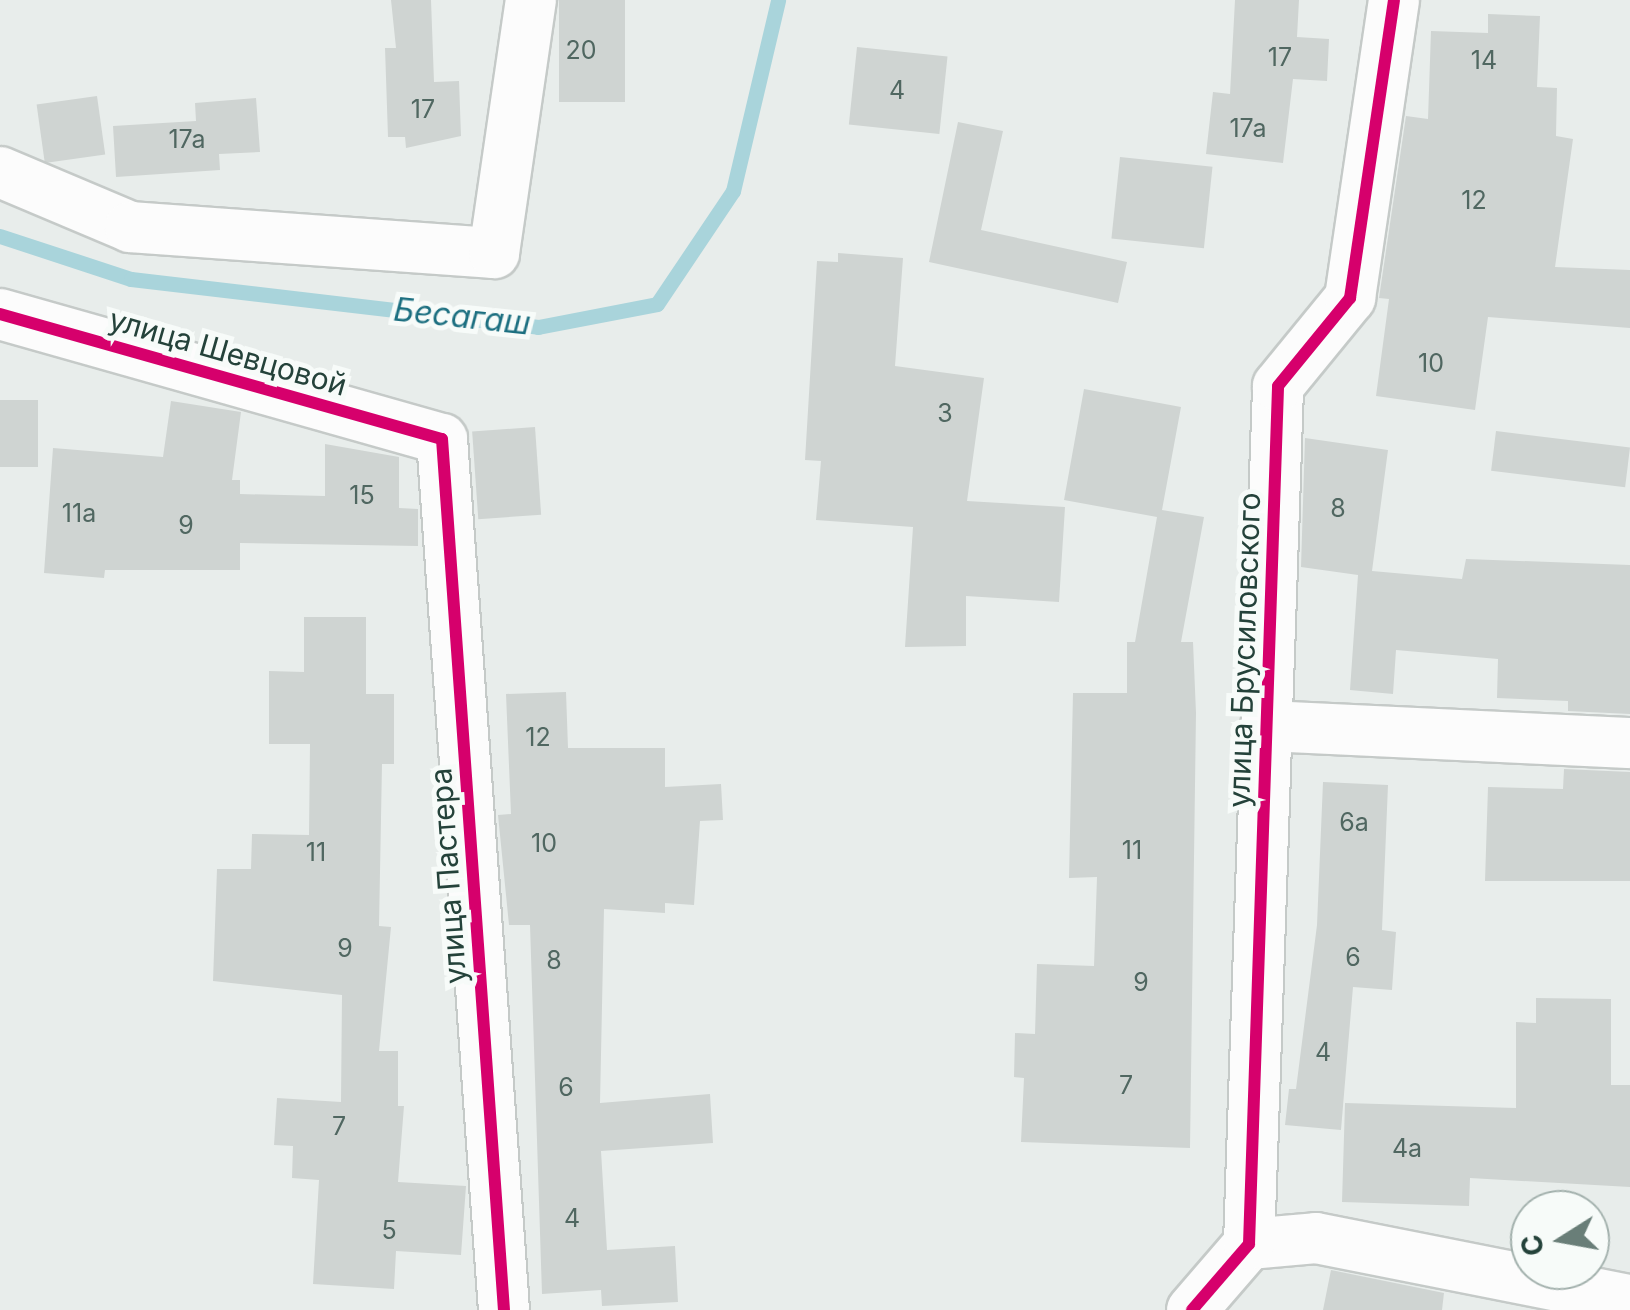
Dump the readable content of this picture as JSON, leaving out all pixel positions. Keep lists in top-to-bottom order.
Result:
{
  "streets": {
    "street": ["улица Шевцовой", "улица Брусиловского", "улица Пастера"]
  },
  "crossings": [
    ["улица Шевцовой", "улица Пастера"]
  ],
  "water": ["Бесагаш"],
  "house_numbers": [
    "20",
    "17",
    "14",
    "4",
    "17",
    "17а",
    "17а",
    "12",
    "10",
    "3",
    "15",
    "8",
    "11а",
    "9",
    "12",
    "6а",
    "10",
    "11",
    "11",
    "9",
    "6",
    "8",
    "9",
    "4",
    "7",
    "6",
    "7",
    "4а",
    "4",
    "5"
  ],
  "north": "left"
}
